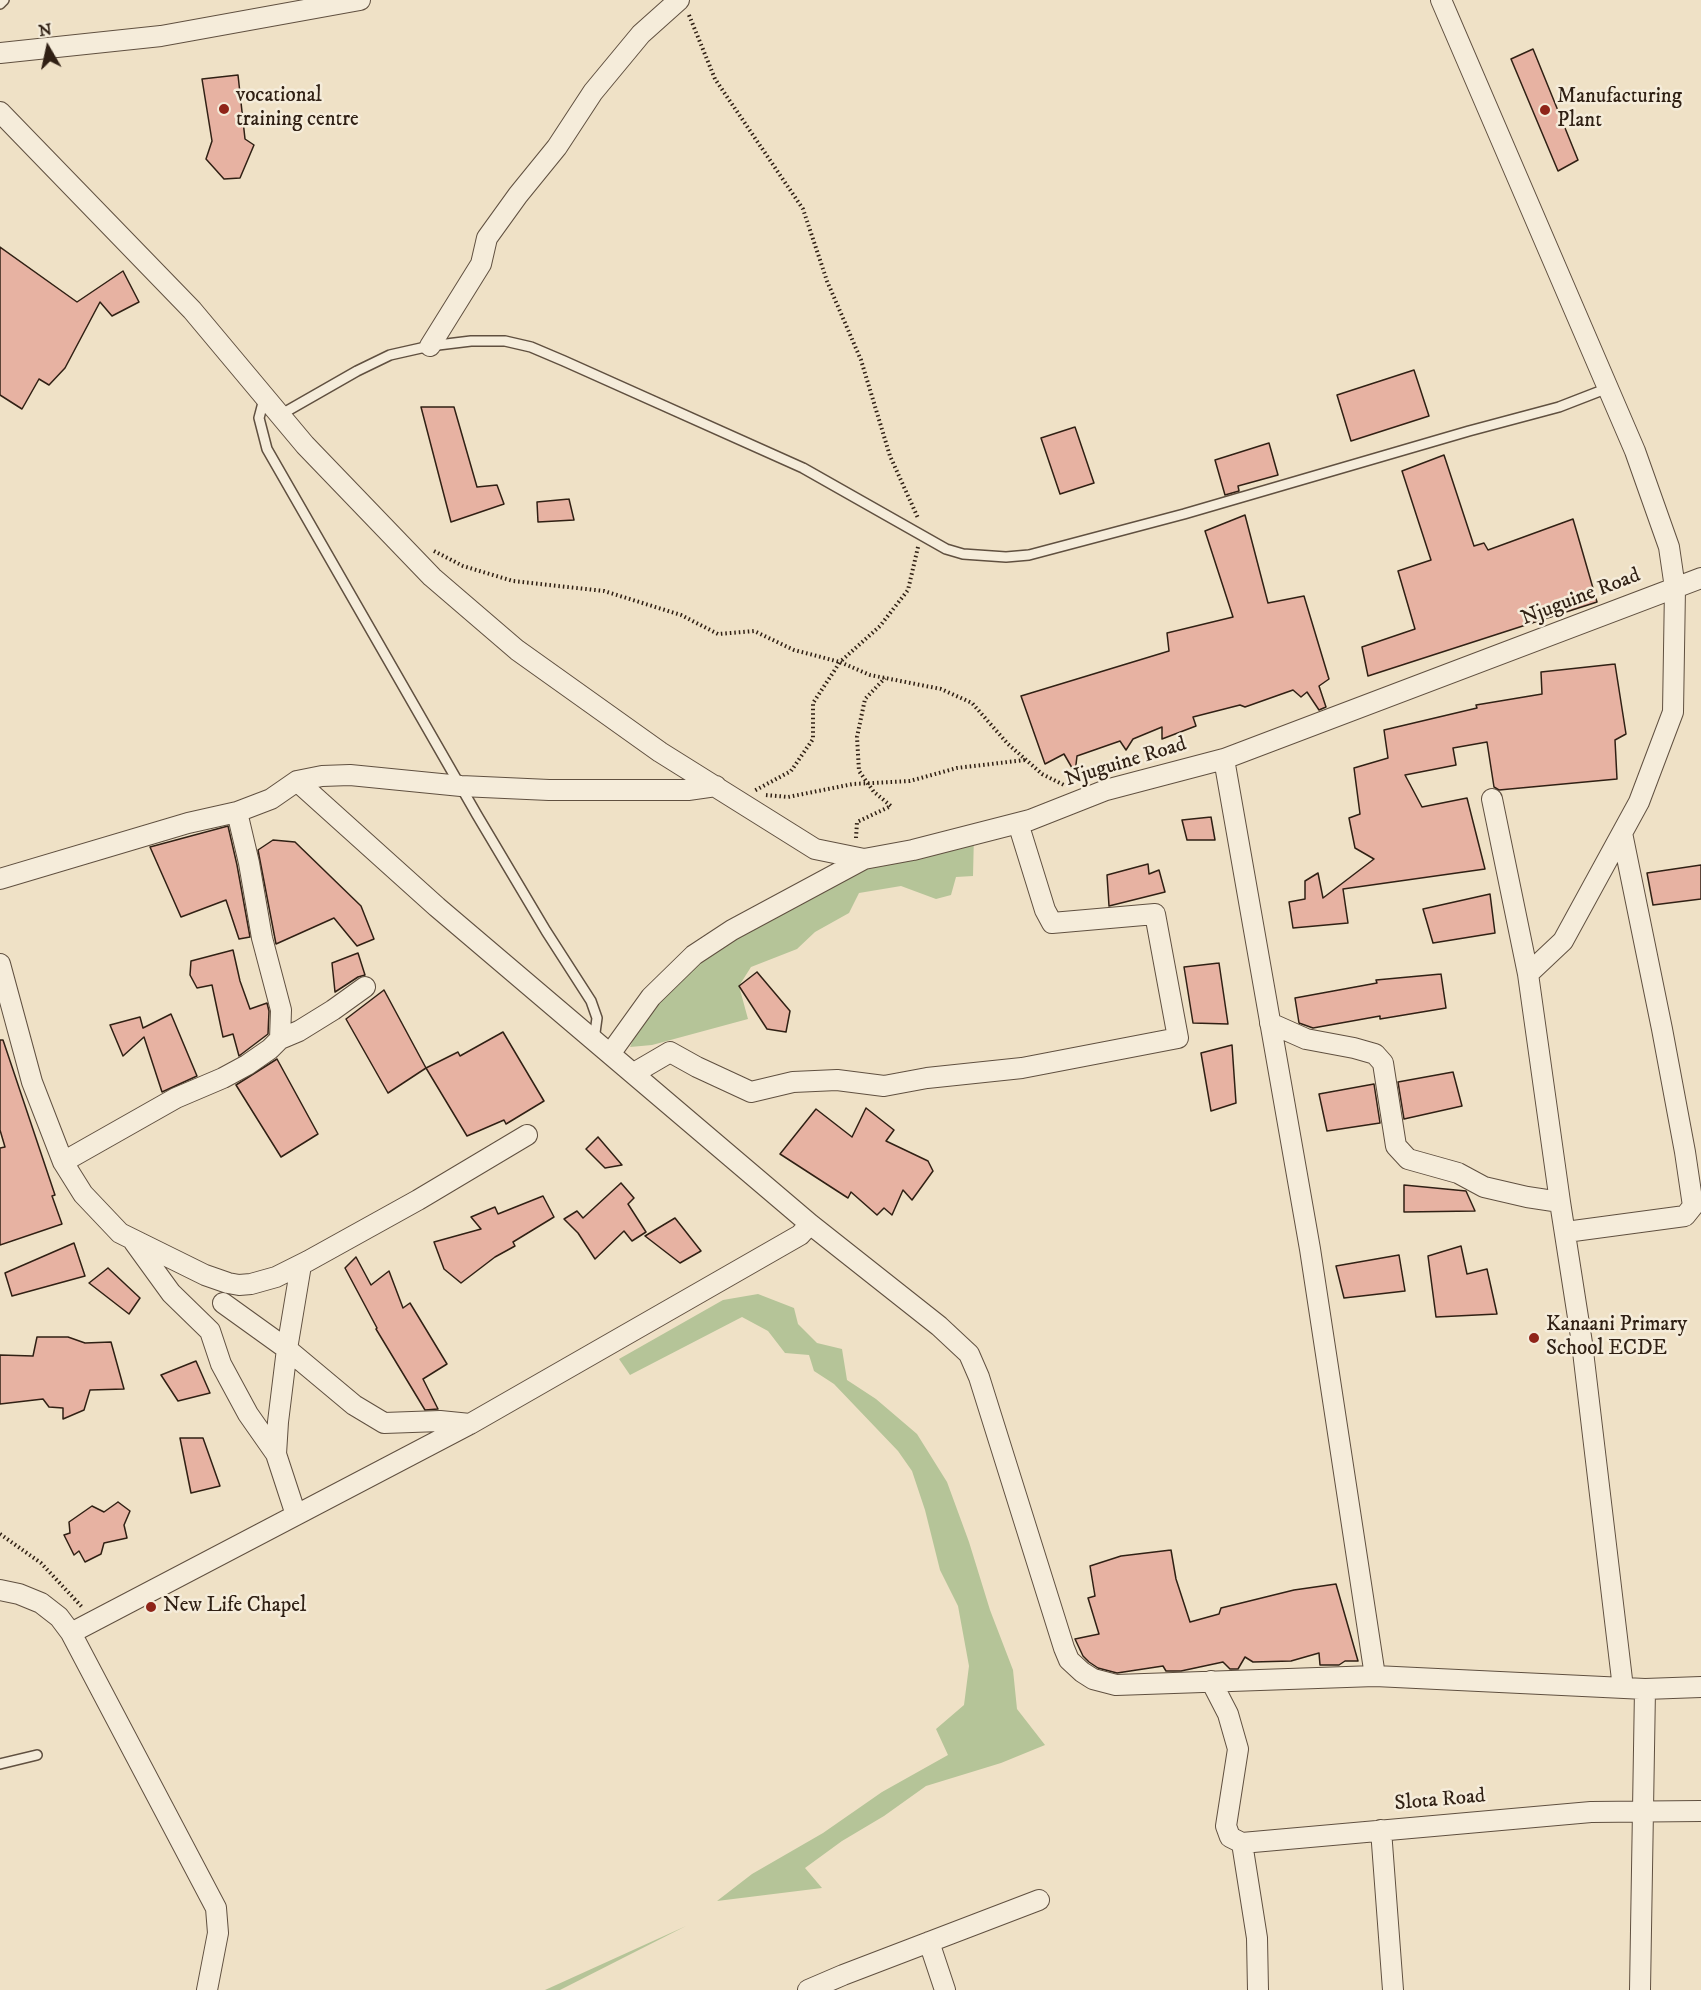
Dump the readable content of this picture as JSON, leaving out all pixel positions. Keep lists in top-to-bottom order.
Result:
{
  "streets": {
    "street": ["Njuguine Road", "Slota Road"]
  },
  "places": [
    "vocational training centre",
    "Manufacturing Plant",
    "Kanaani Primary School ECDE",
    "New Life Chapel"
  ],
  "north": "top"
}
